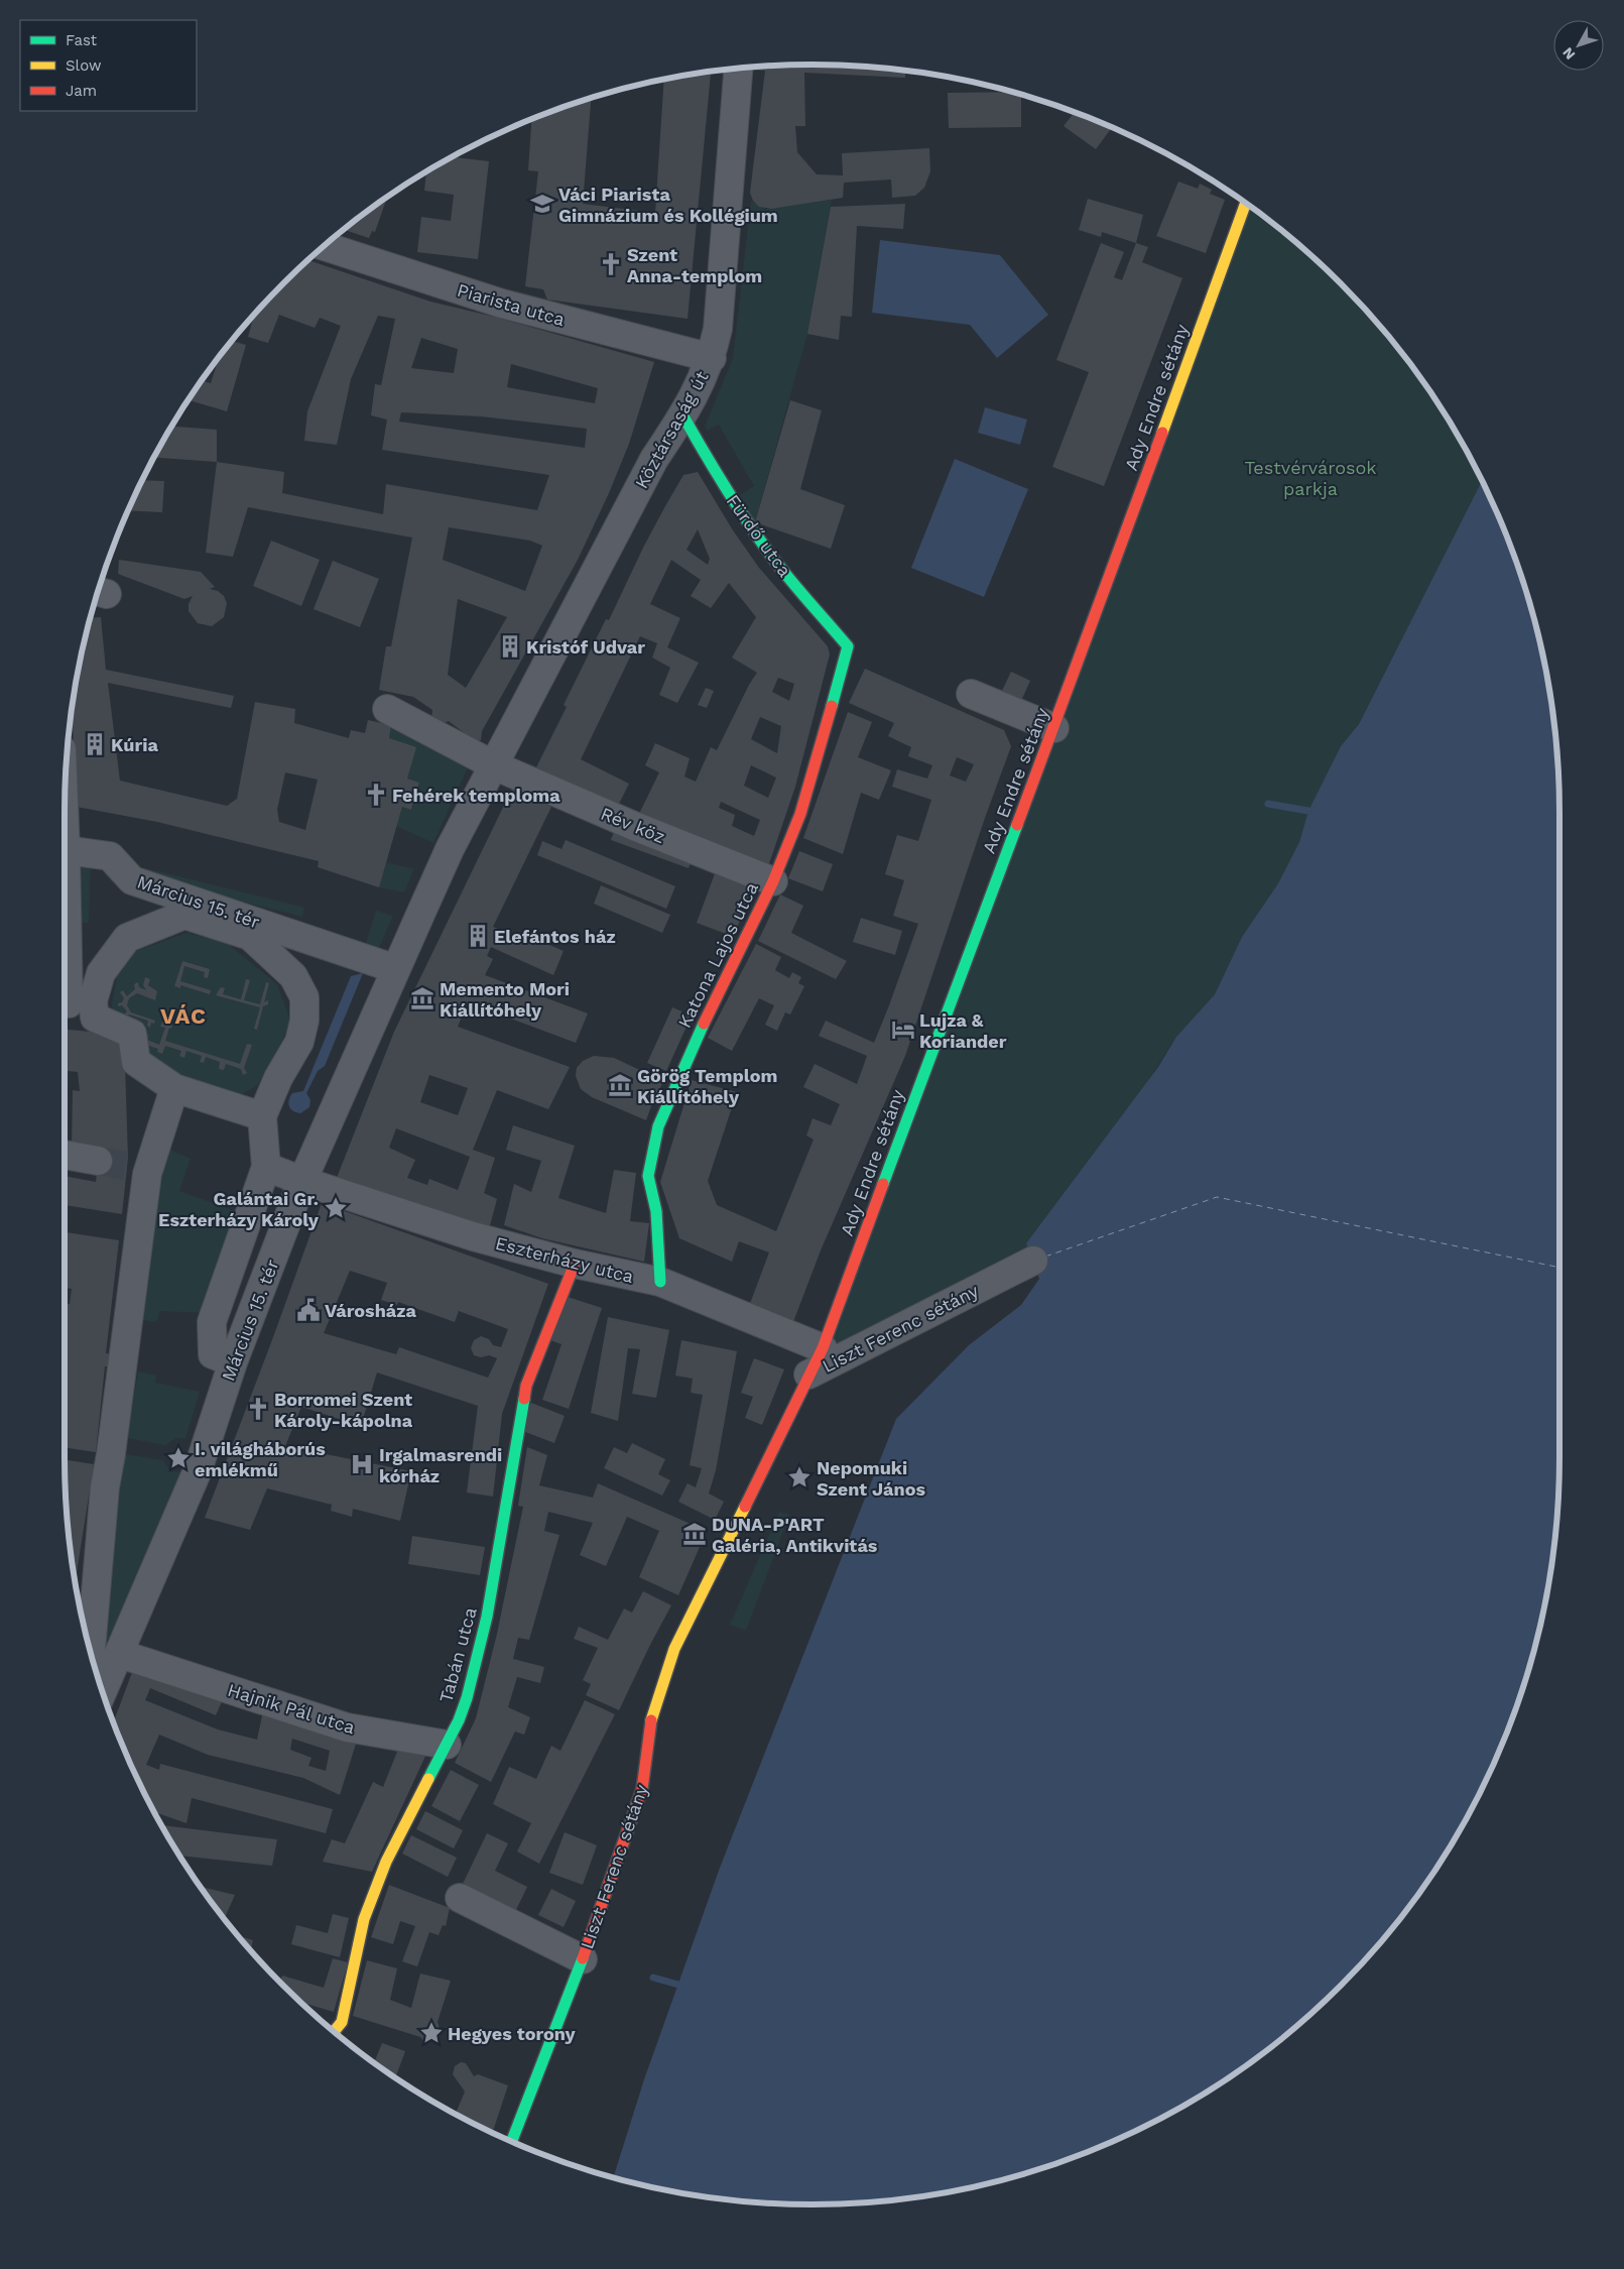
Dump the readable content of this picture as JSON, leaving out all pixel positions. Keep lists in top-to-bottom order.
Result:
{
  "streets": {
    "street": [
      "Piarista utca",
      "Ady Endre sétány",
      "Köztársaság út",
      "Fürdő utca",
      "Rév köz",
      "Március 15. tér",
      "Katona Lajos utca",
      "Eszterházy utca",
      "Liszt Ferenc sétány",
      "Tabán utca",
      "Hajnik Pál utca"
    ]
  },
  "crossings": [
    ["Piarista utca", "Köztársaság út"],
    ["Ady Endre sétány", "Eszterházy utca"],
    ["Ady Endre sétány", "Liszt Ferenc sétány"],
    ["Köztársaság út", "Fürdő utca"],
    ["Köztársaság út", "Rév köz"],
    ["Köztársaság út", "Március 15. tér"],
    ["Fürdő utca", "Katona Lajos utca"],
    ["Rév köz", "Március 15. tér"],
    ["Rév köz", "Katona Lajos utca"],
    ["Március 15. tér", "Eszterházy utca"],
    ["Március 15. tér", "Hajnik Pál utca"],
    ["Katona Lajos utca", "Eszterházy utca"],
    ["Eszterházy utca", "Tabán utca"],
    ["Tabán utca", "Hajnik Pál utca"]
  ],
  "districts": ["VÁC"],
  "parks": ["Testvérvárosok parkja"],
  "places": {
    "school or university": ["Váci Piarista Gimnázium és Kollégium"],
    "church": ["Szent Anna-templom", "Fehérek temploma", "Borromei Szent Károly-kápolna"],
    "building": ["Kristóf Udvar", "Kúria", "Elefántos ház"],
    "museum": ["Memento Mori Kiállítóhely", "Görög Templom Kiállítóhely", "DUNA-P'ART Galéria, Antikvitás"],
    "hotel": ["Lujza & Koriander"],
    "place": [
      "Galántai Gr. Eszterházy Károly",
      "I. világháborús emlékmű",
      "Nepomuki Szent János",
      "Hegyes torony"
    ],
    "public building": ["Városháza"],
    "hospital": ["Irgalmasrendi kórház"]
  },
  "legend": ["Fast", "Slow", "Jam"],
  "north": "bottom left"
}
